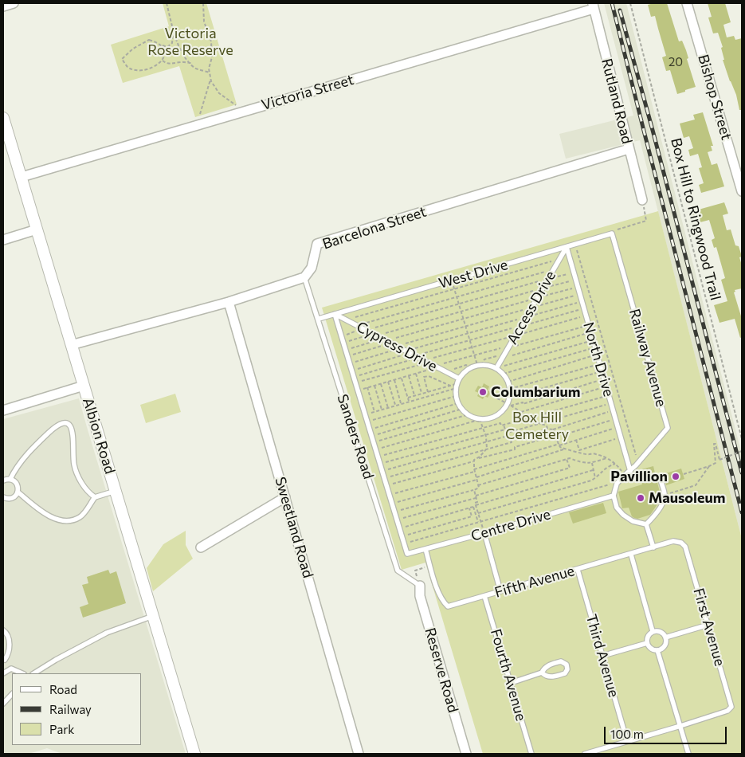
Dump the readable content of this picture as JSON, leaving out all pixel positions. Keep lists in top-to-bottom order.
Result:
{
  "streets": {
    "street": [
      "Victoria Street",
      "Bishop Street",
      "Rutland Road",
      "Barcelona Street",
      "Albion Road",
      "Sweetland Road",
      "Reserve Road"
    ],
    "lane": [
      "West Drive",
      "Access Drive",
      "Cypress Drive",
      "Railway Avenue",
      "North Drive",
      "Sanders Road",
      "Centre Drive",
      "Fifth Avenue",
      "First Avenue",
      "Third Avenue",
      "Fourth Avenue"
    ],
    "path": ["Box Hill to Ringwood Trail"]
  },
  "crossings": [
    ["Victoria Street", "Rutland Road"],
    ["Victoria Street", "Albion Road"],
    ["Rutland Road", "Barcelona Street"],
    ["Barcelona Street", "Sanders Road"],
    ["West Drive", "Access Drive"],
    ["West Drive", "Cypress Drive"],
    ["West Drive", "Railway Avenue"],
    ["West Drive", "North Drive"],
    ["West Drive", "Sanders Road"],
    ["Access Drive", "Cypress Drive"],
    ["Access Drive", "North Drive"],
    ["Railway Avenue", "North Drive"],
    ["Sanders Road", "Reserve Road"],
    ["Centre Drive", "Fifth Avenue"],
    ["Fifth Avenue", "First Avenue"],
    ["Fifth Avenue", "Third Avenue"],
    ["Fifth Avenue", "Fourth Avenue"]
  ],
  "parks": ["Victoria Rose Reserve", "Box Hill Cemetery"],
  "places": ["Columbarium", "Pavillion", "Mausoleum"],
  "house_numbers": ["20"],
  "legend": ["Road", "Railway", "Park"],
  "scale_bar": "100 m"
}
